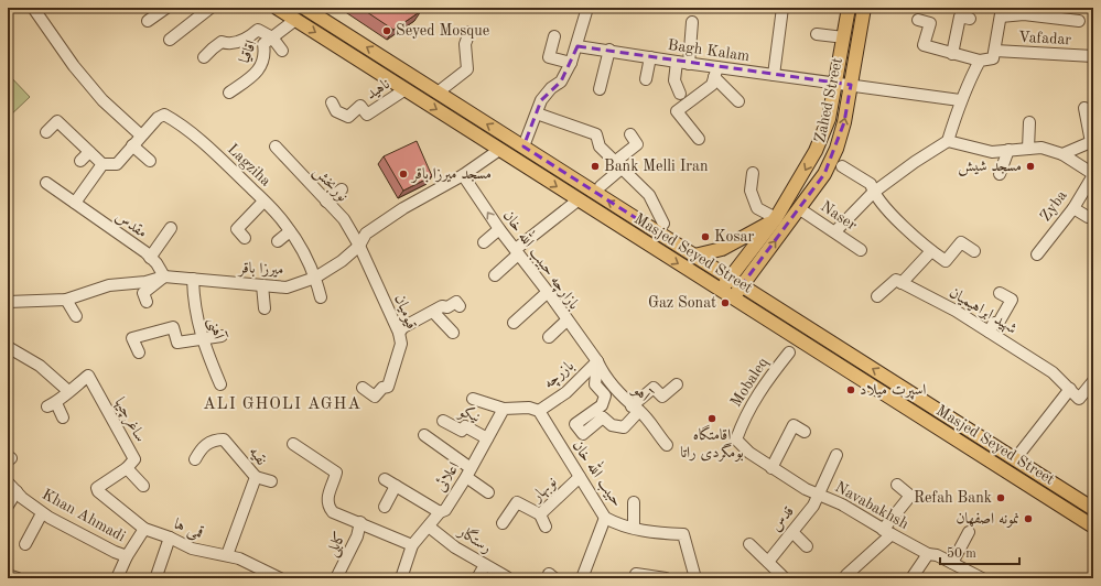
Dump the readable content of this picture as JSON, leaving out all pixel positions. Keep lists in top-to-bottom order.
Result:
{
  "streets": {
    "main road": ["Zahed Street", "Masjed Seyed Street"],
    "street": [
      "Vafadar",
      "Bagh Kalam",
      "اقاقیا",
      "ناهید",
      "Lagziha",
      "نوربخش",
      "Zyba",
      "Naser",
      "مقدس",
      "بازارچه حبیب الله خان",
      "میرزا باقر",
      "شهید ابراهیمیان",
      "قیومیان",
      "آهنی",
      "بازرچه",
      "Mobaleq",
      "آهو",
      "نیکو",
      "ساغرچیها",
      "نقیه",
      "حبیب الله خان",
      "اعلائی",
      "نوبهار",
      "Navabakhsh",
      "Khan Ahmadi",
      "قدس",
      "قمی ها",
      "رستگار",
      "کابلی"
    ]
  },
  "crossings": [
    ["Bagh Kalam", "Zahed Street"],
    ["اقاقیا", "Masjed Seyed Street"],
    ["ناهید", "Masjed Seyed Street"],
    ["Zahed Street", "Naser"],
    ["Zahed Street", "Masjed Seyed Street"],
    ["Lagziha", "میرزا باقر"],
    ["نوربخش", "میرزا باقر"],
    ["نوربخش", "قیومیان"],
    ["مقدس", "میرزا باقر"],
    ["Masjed Seyed Street", "میرزا باقر"],
    ["بازارچه حبیب الله خان", "میرزا باقر"],
    ["بازارچه حبیب الله خان", "بازرچه"],
    ["بازارچه حبیب الله خان", "آهو"],
    ["میرزا باقر", "قیومیان"],
    ["میرزا باقر", "آهنی"],
    ["بازرچه", "آهو"],
    ["بازرچه", "حبیب الله خان"],
    ["Mobaleq", "Navabakhsh"],
    ["نیکو", "اعلائی"],
    ["ساغرچیها", "قمی ها"],
    ["نقیه", "قمی ها"],
    ["حبیب الله خان", "نوبهار"],
    ["اعلائی", "رستگار"],
    ["Navabakhsh", "قدس"]
  ],
  "districts": ["ALI GHOLI AGHA"],
  "places": [
    "Seyed Mosque",
    "Bank Melli Iran",
    "مسجد شیش",
    "مسجد میرزا باقر",
    "Kosar",
    "Gaz Sonat",
    "اسپرت میلاد",
    "اقامتگاه بومگردی راتا",
    "Refah Bank",
    "نمونه اصفهان"
  ],
  "scale_bar": "50 m"
}
